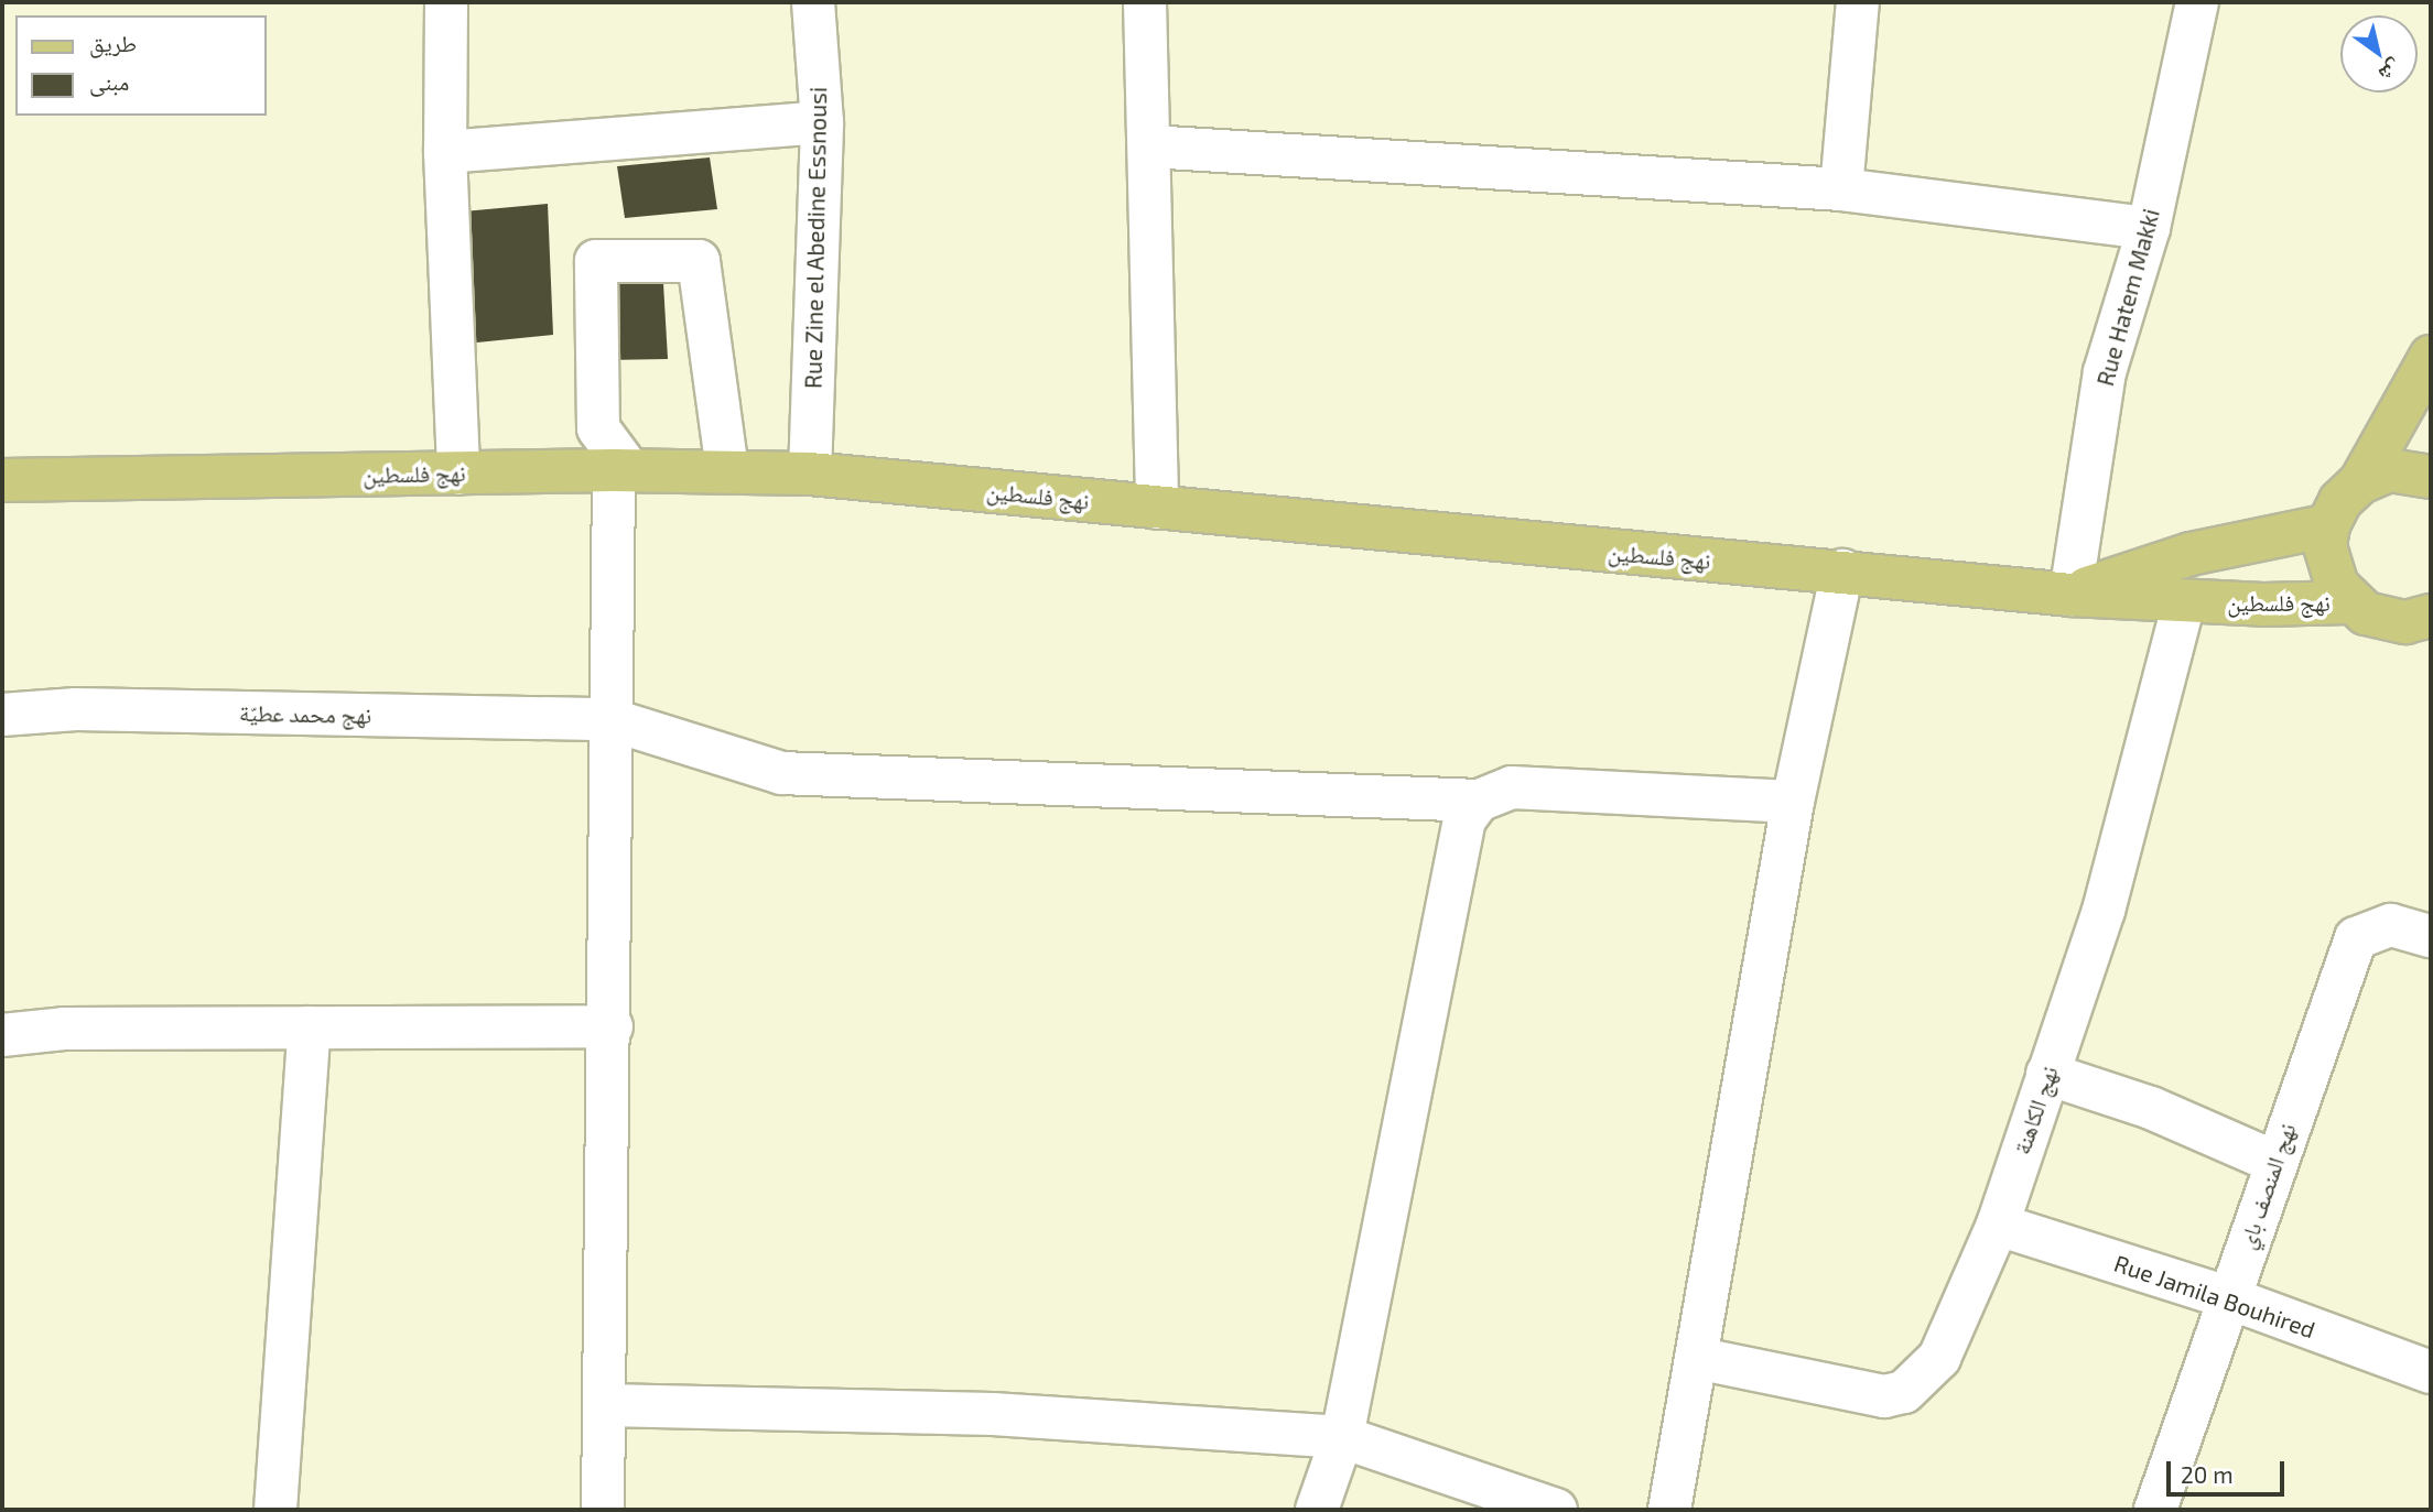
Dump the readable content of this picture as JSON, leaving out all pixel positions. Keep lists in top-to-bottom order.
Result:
{
  "streets": {
    "main road": ["نهج فلسطين"],
    "street": [
      "Rue Zine el Abedine Essnousi",
      "Rue Hatem Makki",
      "نهج محمد عطيّة",
      "نهج الكاهنة",
      "نهج المنصف باي",
      "Rue Jamila Bouhired"
    ]
  },
  "crossings": [
    ["Rue Zine el Abedine Essnousi", "نهج فلسطين"],
    ["Rue Hatem Makki", "نهج فلسطين"],
    ["نهج فلسطين", "نهج الكاهنة"],
    ["نهج الكاهنة", "Rue Jamila Bouhired"],
    ["نهج المنصف باي", "Rue Jamila Bouhired"]
  ],
  "legend": ["طريق", "مبنى"],
  "scale_bar": "20 m",
  "north": "bottom right"
}
